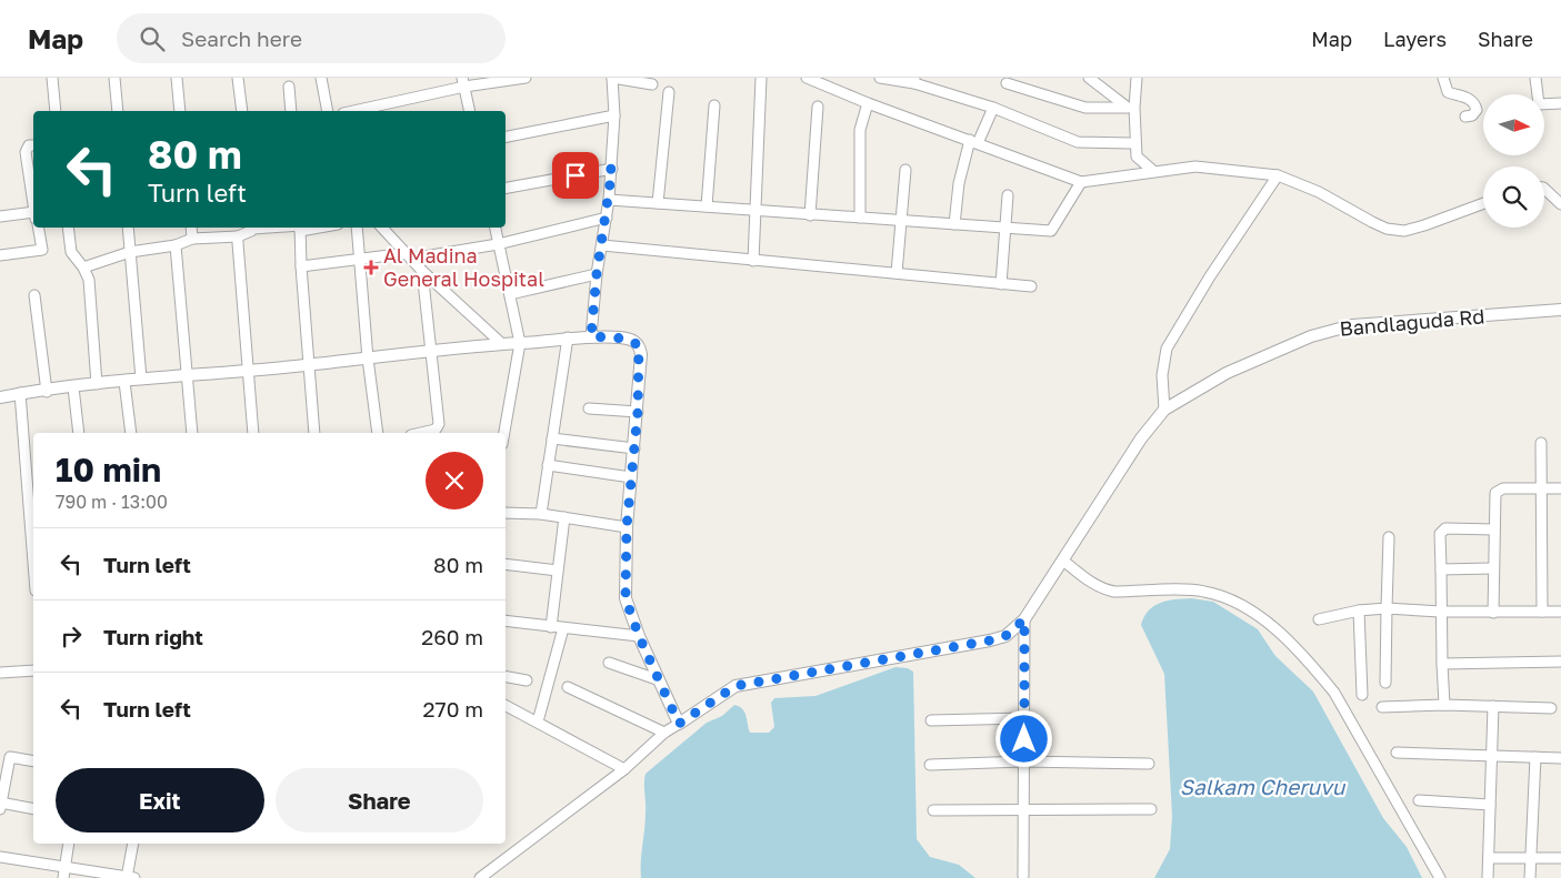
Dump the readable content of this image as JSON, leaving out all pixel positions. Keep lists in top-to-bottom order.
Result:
{
  "streets": {
    "street": ["Bandlaguda Rd"]
  },
  "water": ["Salkam Cheruvu"],
  "places": {
    "health": ["Al Madina General Hospital"]
  },
  "north": "right",
  "page": {
    "header": "Map",
    "search": "Search here",
    "nav": ["Map", "Layers", "Share"],
    "turn": ["80 m", "Turn left"],
    "heading": ["10 min", "790 m · 13:00"],
    "list": [
      {
        "name": "Turn left",
        "value": "80 m"
      },
      {
        "name": "Turn right",
        "value": "260 m"
      },
      {
        "name": "Turn left",
        "value": "270 m"
      }
    ],
    "buttons": ["Exit", "Share"]
  }
}
